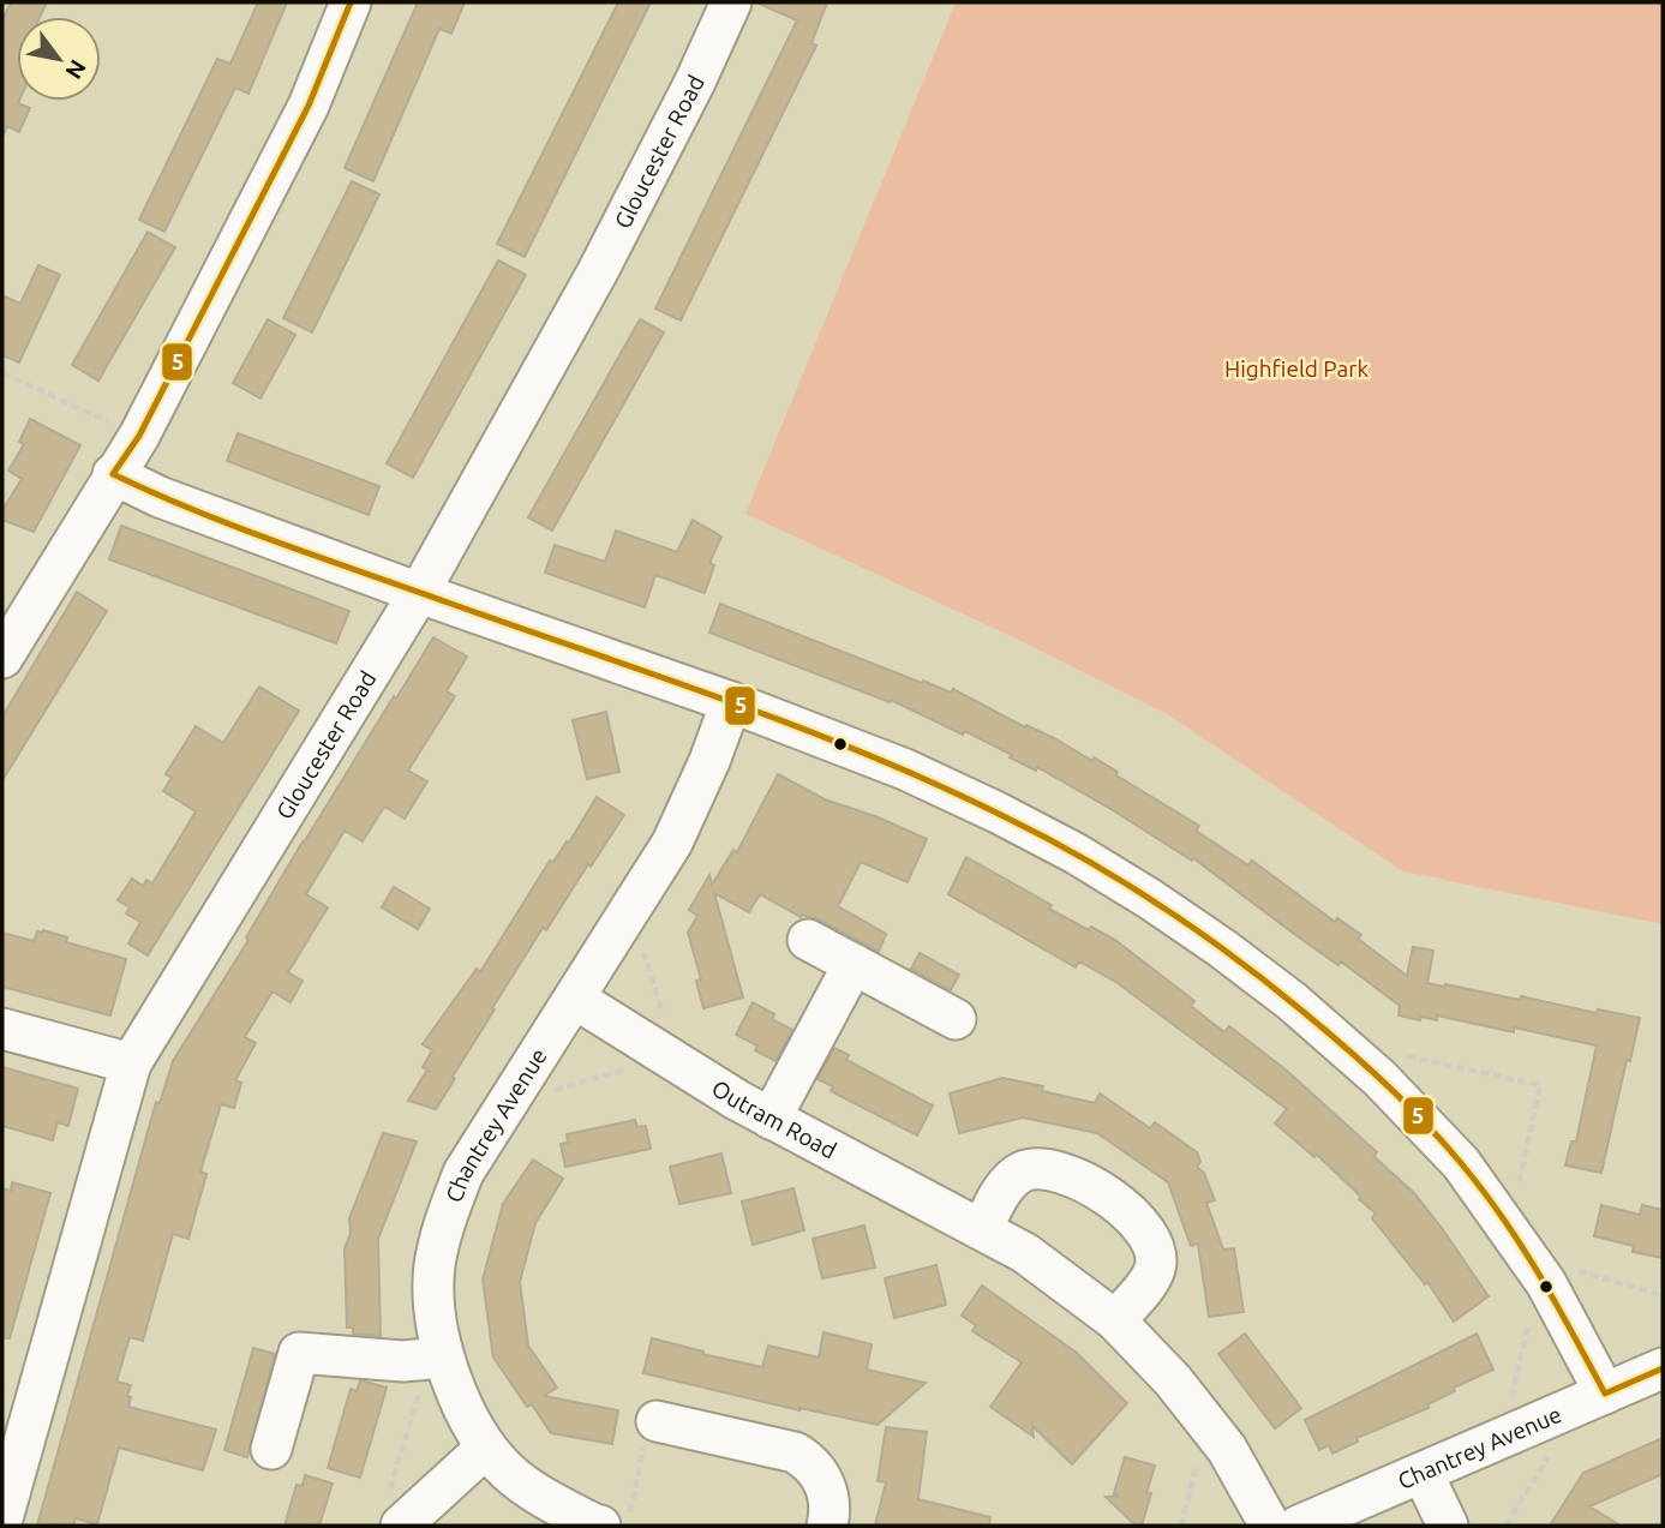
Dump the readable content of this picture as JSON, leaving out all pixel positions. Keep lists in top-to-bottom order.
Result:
{
  "streets": {
    "street": ["Gloucester Road", "Outram Road", "Chantrey Avenue"]
  },
  "crossings": [
    ["Outram Road", "Chantrey Avenue"]
  ],
  "parks": ["Highfield Park"],
  "lines": ["transit line 5"],
  "north": "bottom right"
}
